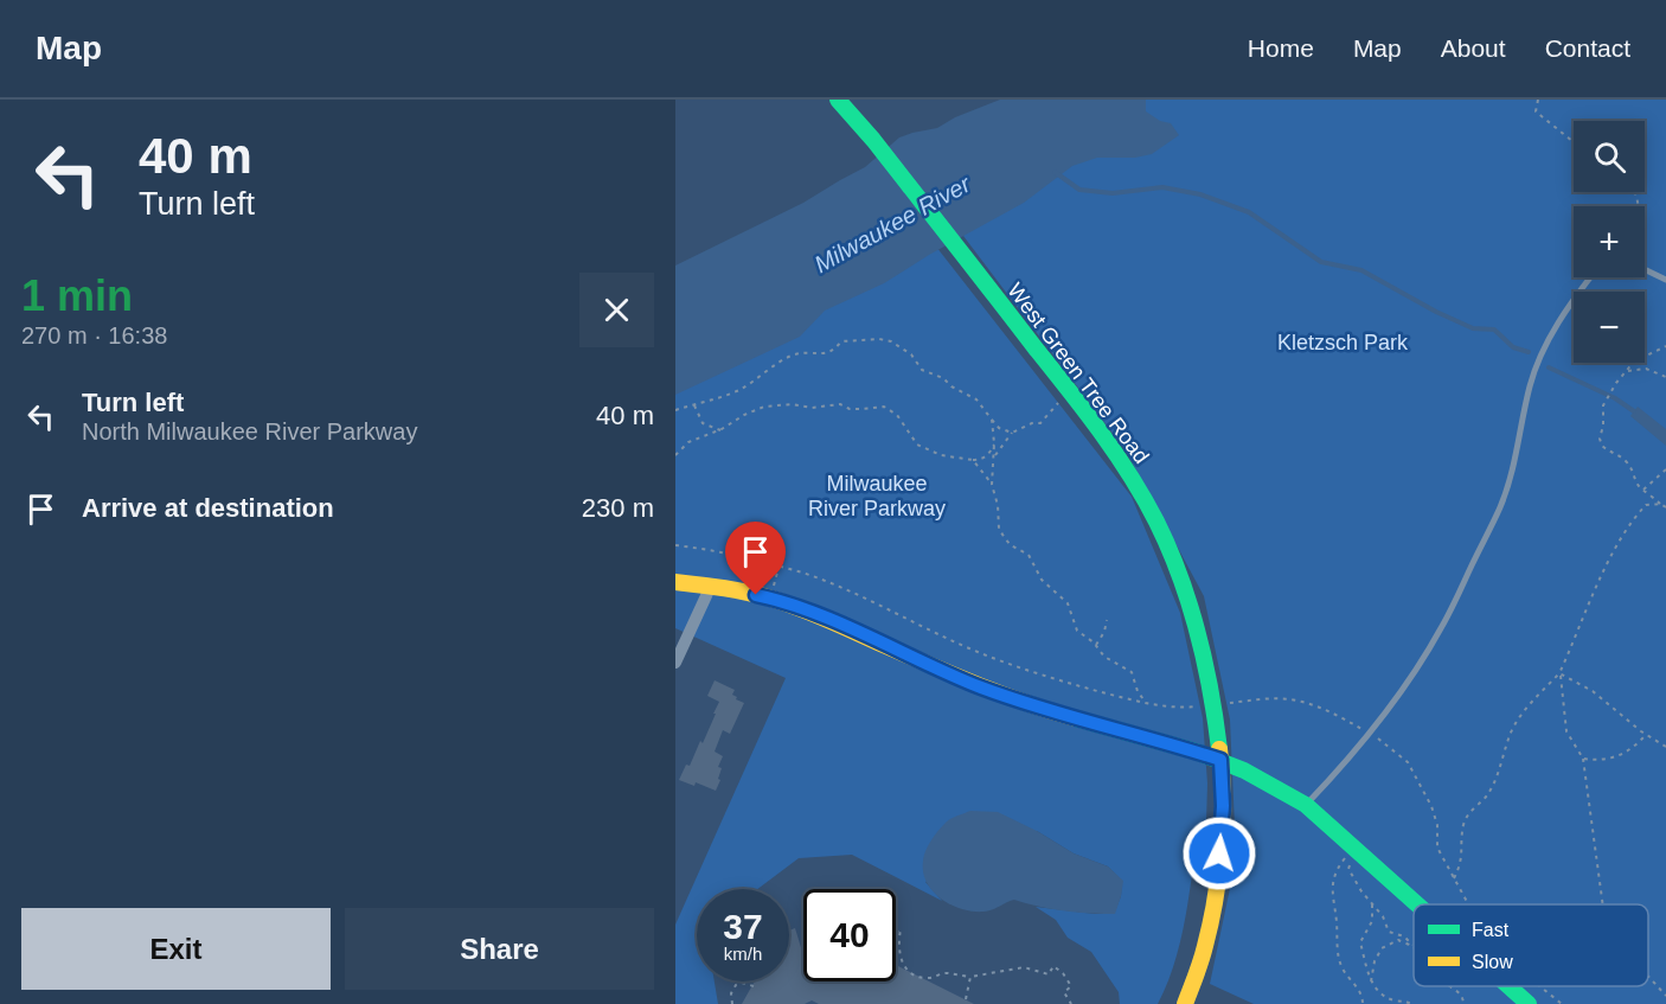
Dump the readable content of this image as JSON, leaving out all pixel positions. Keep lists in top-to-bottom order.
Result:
{
  "streets": {
    "street": ["West Green Tree Road"]
  },
  "water": ["Milwaukee River"],
  "parks": ["Kletzsch Park", "Milwaukee River Parkway"],
  "legend": ["Fast", "Slow"],
  "page": {
    "header": "Map",
    "nav": [
      "Home",
      "Map",
      "About",
      "Contact"
    ],
    "turn": ["40 m", "Turn left"],
    "map_buttons": ["+", "−"],
    "heading": ["1 min", "270 m · 16:38"],
    "list": [
      {
        "name": "Turn left",
        "note": "North Milwaukee River Parkway",
        "value": "40 m"
      },
      {
        "name": "Arrive at destination",
        "value": "230 m"
      }
    ],
    "speed": "37 km/h",
    "limit": "40",
    "buttons": ["Exit", "Share"]
  }
}
